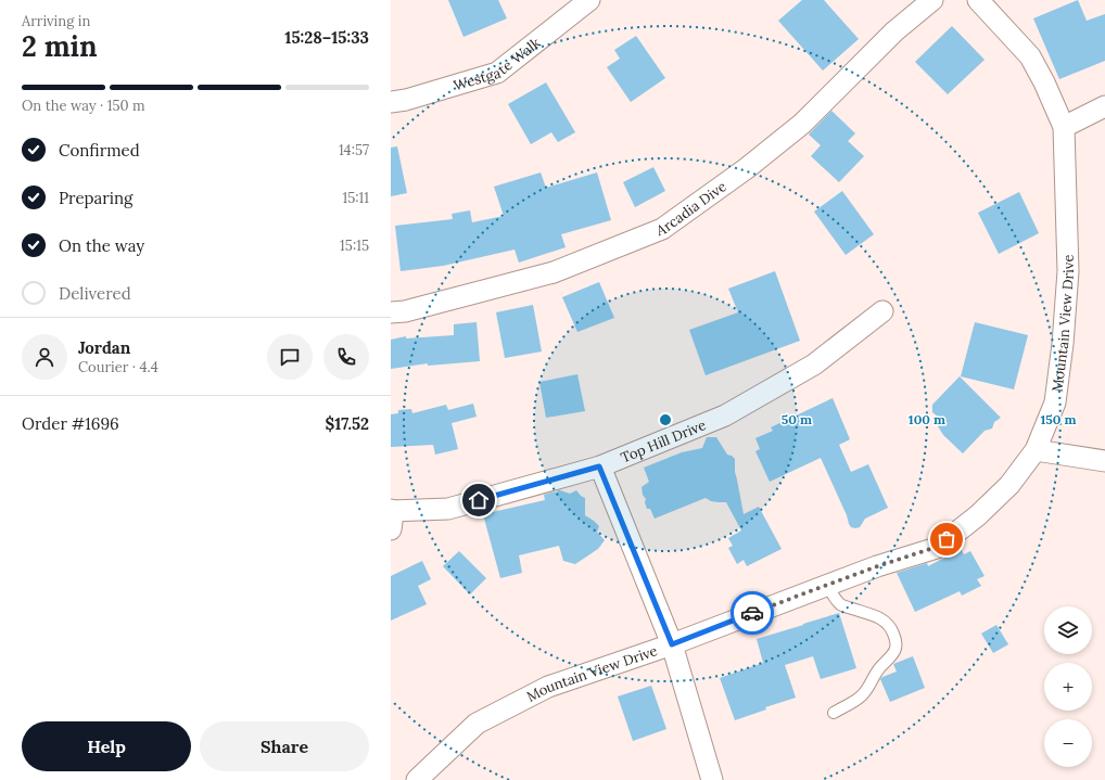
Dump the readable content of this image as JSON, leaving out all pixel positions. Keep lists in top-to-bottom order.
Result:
{
  "streets": {
    "street": [
      "Westgate Walk",
      "Arcadia Dive",
      "Mountain View Drive",
      "Top Hill Drive"
    ]
  },
  "page": {
    "heading": ["2 min", "Arriving in", "15:28–15:33"],
    "panel": [
      "Jordan",
      "Courier · 4.4",
      "Order #1696",
      "$17.52"
    ],
    "bar": "On the way · 150 m",
    "list": [
      ["Confirmed", "14:57"],
      ["Preparing", "15:11"],
      ["On the way", "15:15"],
      "Delivered"
    ],
    "map_buttons": ["+", "−"],
    "buttons": ["Help", "Share"]
  },
  "rings": ["50 m", "100 m", "150 m"]
}
